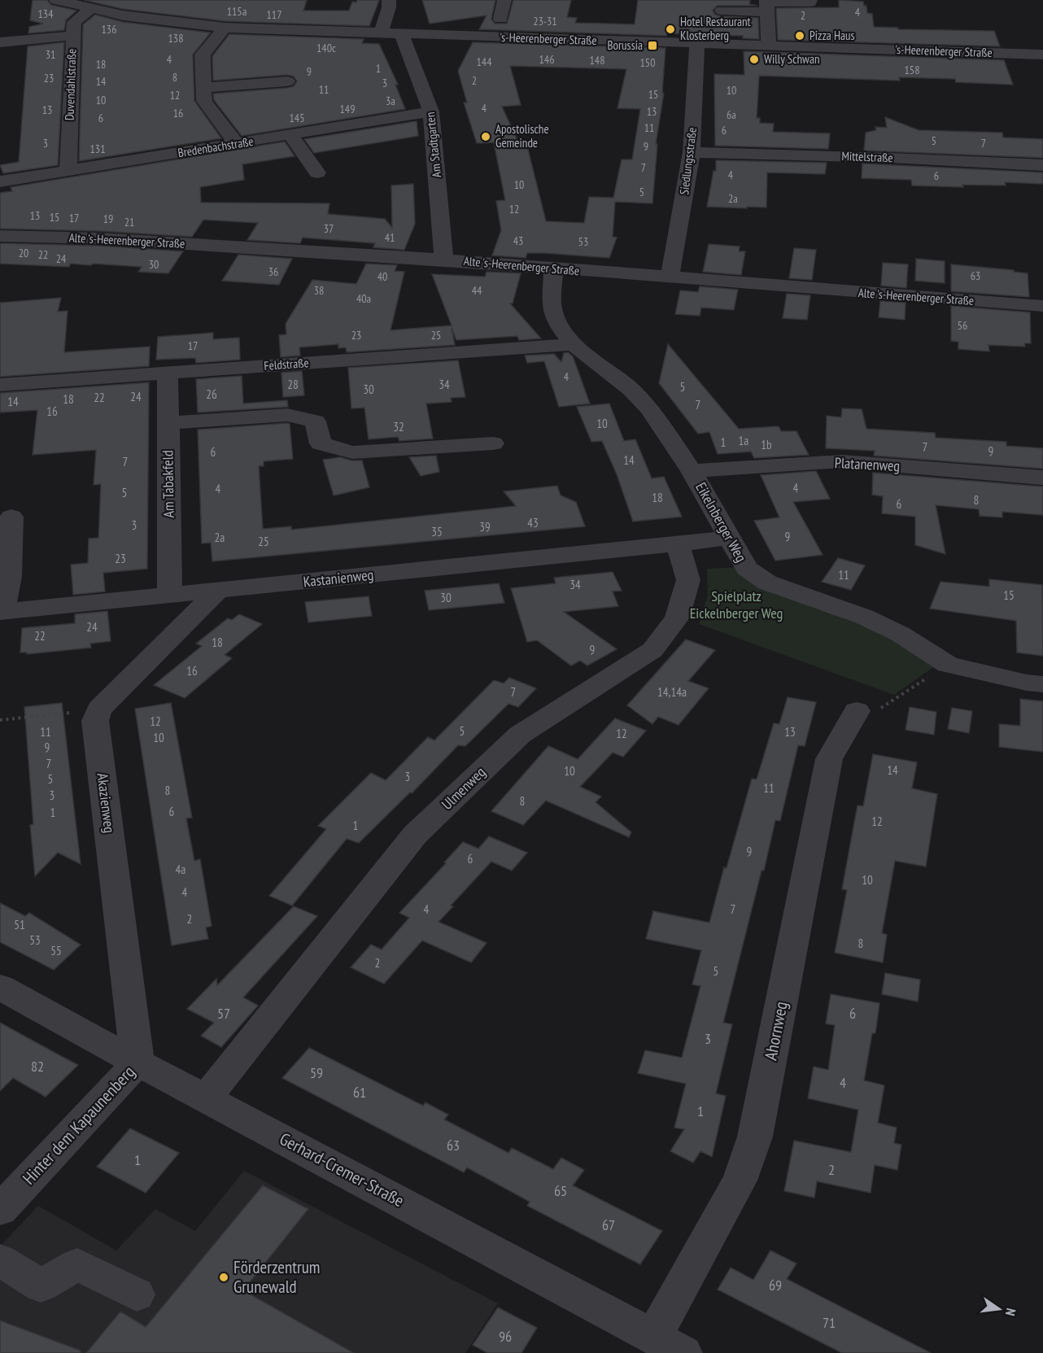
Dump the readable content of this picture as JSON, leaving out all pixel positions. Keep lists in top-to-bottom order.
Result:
{
  "streets": {
    "street": [
      "'s-Heerenberger Straße",
      "Duvendahlstraße",
      "Am Stadtgarten",
      "Bredenbachstraße",
      "Mittelstraße",
      "Siedlungsstraße",
      "Alte 's-Heerenberger Straße",
      "Feldstraße",
      "Platanenweg",
      "Am Tabakfeld",
      "Eikelnberger Weg",
      "Kastanienweg",
      "Ulmenweg",
      "Akazienweg",
      "Ahornweg",
      "Hinter dem Kapaunenberg",
      "Gerhard-Cremer-Straße"
    ]
  },
  "crossings": [
    ["'s-Heerenberger Straße", "Duvendahlstraße"],
    ["'s-Heerenberger Straße", "Am Stadtgarten"],
    ["'s-Heerenberger Straße", "Siedlungsstraße"],
    ["Duvendahlstraße", "Bredenbachstraße"],
    ["Am Stadtgarten", "Bredenbachstraße"],
    ["Am Stadtgarten", "Alte 's-Heerenberger Straße"],
    ["Mittelstraße", "Siedlungsstraße"],
    ["Siedlungsstraße", "Alte 's-Heerenberger Straße"],
    ["Alte 's-Heerenberger Straße", "Eikelnberger Weg"],
    ["Feldstraße", "Am Tabakfeld"],
    ["Feldstraße", "Eikelnberger Weg"],
    ["Platanenweg", "Eikelnberger Weg"],
    ["Am Tabakfeld", "Kastanienweg"],
    ["Kastanienweg", "Ulmenweg"],
    ["Ulmenweg", "Gerhard-Cremer-Straße"],
    ["Akazienweg", "Hinter dem Kapaunenberg"],
    ["Akazienweg", "Gerhard-Cremer-Straße"],
    ["Ahornweg", "Gerhard-Cremer-Straße"],
    ["Hinter dem Kapaunenberg", "Gerhard-Cremer-Straße"]
  ],
  "parks": ["Spielplatz Eickelnberger Weg"],
  "places": {
    "other": [
      "Hotel Restaurant Klosterberg",
      "Pizza Haus",
      "Willy Schwan",
      "Apostolische Gemeinde",
      "Förderzentrum Grunewald"
    ],
    "transit": ["Borussia"]
  },
  "house_numbers": [
    "115a",
    "4",
    "134",
    "117",
    "2",
    "23-31",
    "136",
    "138",
    "140c",
    "31",
    "4",
    "146",
    "148",
    "144",
    "150",
    "18",
    "1",
    "158",
    "9",
    "8",
    "23",
    "2",
    "14",
    "3",
    "11",
    "10",
    "15",
    "12",
    "10",
    "3a",
    "4",
    "149",
    "13",
    "13",
    "16",
    "6a",
    "6",
    "145",
    "11",
    "6",
    "5",
    "3",
    "7",
    "9",
    "131",
    "7",
    "4",
    "6",
    "10",
    "5",
    "2a",
    "12",
    "13",
    "15",
    "17",
    "19",
    "21",
    "37",
    "41",
    "43",
    "53",
    "20",
    "22",
    "24",
    "30",
    "36",
    "63",
    "40",
    "38",
    "44",
    "40a",
    "56",
    "23",
    "25",
    "17",
    "4",
    "28",
    "34",
    "5",
    "30",
    "26",
    "24",
    "22",
    "18",
    "14",
    "7",
    "16",
    "10",
    "32",
    "1a",
    "1",
    "1b",
    "7",
    "9",
    "6",
    "14",
    "7",
    "4",
    "4",
    "5",
    "18",
    "8",
    "6",
    "43",
    "3",
    "39",
    "35",
    "9",
    "2a",
    "25",
    "23",
    "11",
    "34",
    "15",
    "30",
    "24",
    "22",
    "18",
    "9",
    "16",
    "7",
    "14,14a",
    "12",
    "5",
    "11",
    "13",
    "12",
    "10",
    "9",
    "7",
    "14",
    "10",
    "3",
    "5",
    "11",
    "8",
    "3",
    "8",
    "6",
    "1",
    "12",
    "1",
    "9",
    "6",
    "4a",
    "10",
    "4",
    "4",
    "7",
    "2",
    "51",
    "53",
    "8",
    "55",
    "2",
    "5",
    "57",
    "6",
    "3",
    "82",
    "59",
    "4",
    "61",
    "1",
    "63",
    "1",
    "2",
    "65",
    "67",
    "69",
    "71",
    "96"
  ],
  "north": "right"
}
